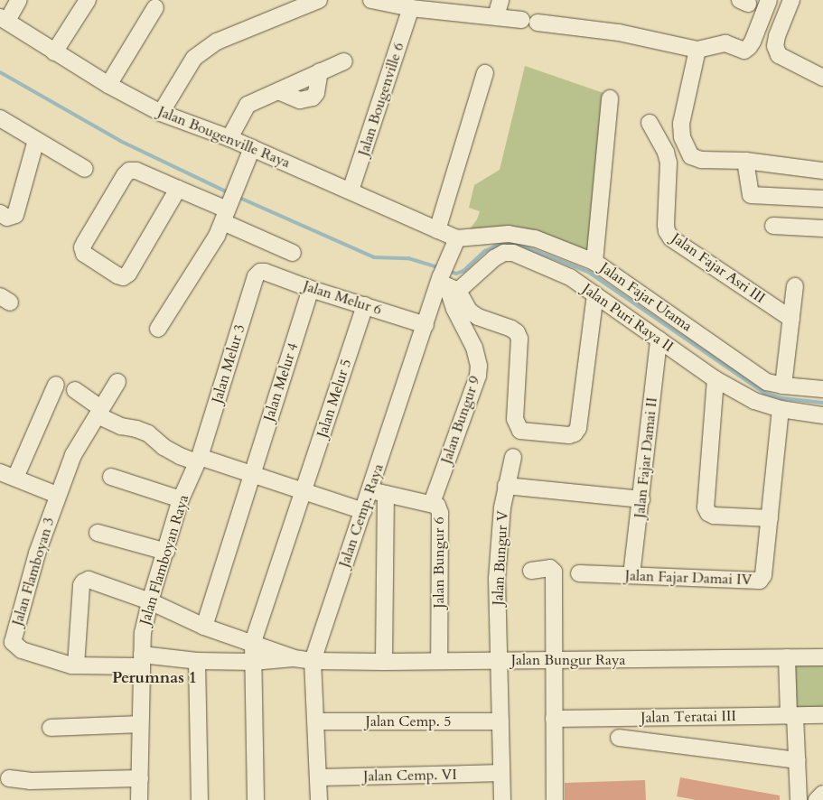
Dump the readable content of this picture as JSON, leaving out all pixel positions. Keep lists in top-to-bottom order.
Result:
{
  "streets": {
    "street": [
      "Jalan Bougenville 6",
      "Jalan Bougenville Raya",
      "Jalan Fajar Asri III",
      "Jalan Fajar Utama",
      "Jalan Melur 6",
      "Jalan Puri Raya II",
      "Jalan Melur 3",
      "Jalan Melur 4",
      "Jalan Melur 5",
      "Jalan Bungur 9",
      "Jalan Fajar Damai II",
      "Jalan Cemp. Raya",
      "Jalan Bungur V",
      "Jalan Flamboyan Raya",
      "Jalan Bungur 6",
      "Jalan Flamboyan 3",
      "Jalan Fajar Damai IV",
      "Jalan Bungur Raya",
      "Jalan Teratai III",
      "Jalan Cemp. 5",
      "Jalan Cemp. VI"
    ]
  },
  "crossings": [
    ["Jalan Bougenville 6", "Jalan Bougenville Raya"],
    ["Jalan Bougenville Raya", "Jalan Fajar Utama"],
    ["Jalan Bougenville Raya", "Jalan Cemp. Raya"],
    ["Jalan Fajar Utama", "Jalan Cemp. Raya"],
    ["Jalan Melur 6", "Jalan Melur 3"],
    ["Jalan Melur 6", "Jalan Melur 4"],
    ["Jalan Melur 6", "Jalan Melur 5"],
    ["Jalan Melur 6", "Jalan Cemp. Raya"],
    ["Jalan Puri Raya II", "Jalan Bungur 9"],
    ["Jalan Puri Raya II", "Jalan Fajar Damai II"],
    ["Jalan Puri Raya II", "Jalan Cemp. Raya"],
    ["Jalan Puri Raya II", "Jalan Fajar Damai IV"],
    ["Jalan Melur 3", "Jalan Flamboyan Raya"],
    ["Jalan Melur 5", "Jalan Flamboyan 3"],
    ["Jalan Bungur 9", "Jalan Cemp. Raya"],
    ["Jalan Bungur 9", "Jalan Bungur 6"],
    ["Jalan Fajar Damai II", "Jalan Fajar Damai IV"],
    ["Jalan Cemp. Raya", "Jalan Bungur 6"],
    ["Jalan Cemp. Raya", "Jalan Bungur Raya"],
    ["Jalan Cemp. Raya", "Jalan Cemp. 5"],
    ["Jalan Cemp. Raya", "Jalan Cemp. VI"],
    ["Jalan Bungur V", "Jalan Bungur Raya"],
    ["Jalan Bungur V", "Jalan Cemp. 5"],
    ["Jalan Bungur V", "Jalan Cemp. VI"],
    ["Jalan Flamboyan Raya", "Jalan Flamboyan 3"],
    ["Jalan Bungur 6", "Jalan Bungur Raya"],
    ["Jalan Flamboyan 3", "Jalan Bungur Raya"]
  ],
  "districts": ["Perumnas 1"]
}
